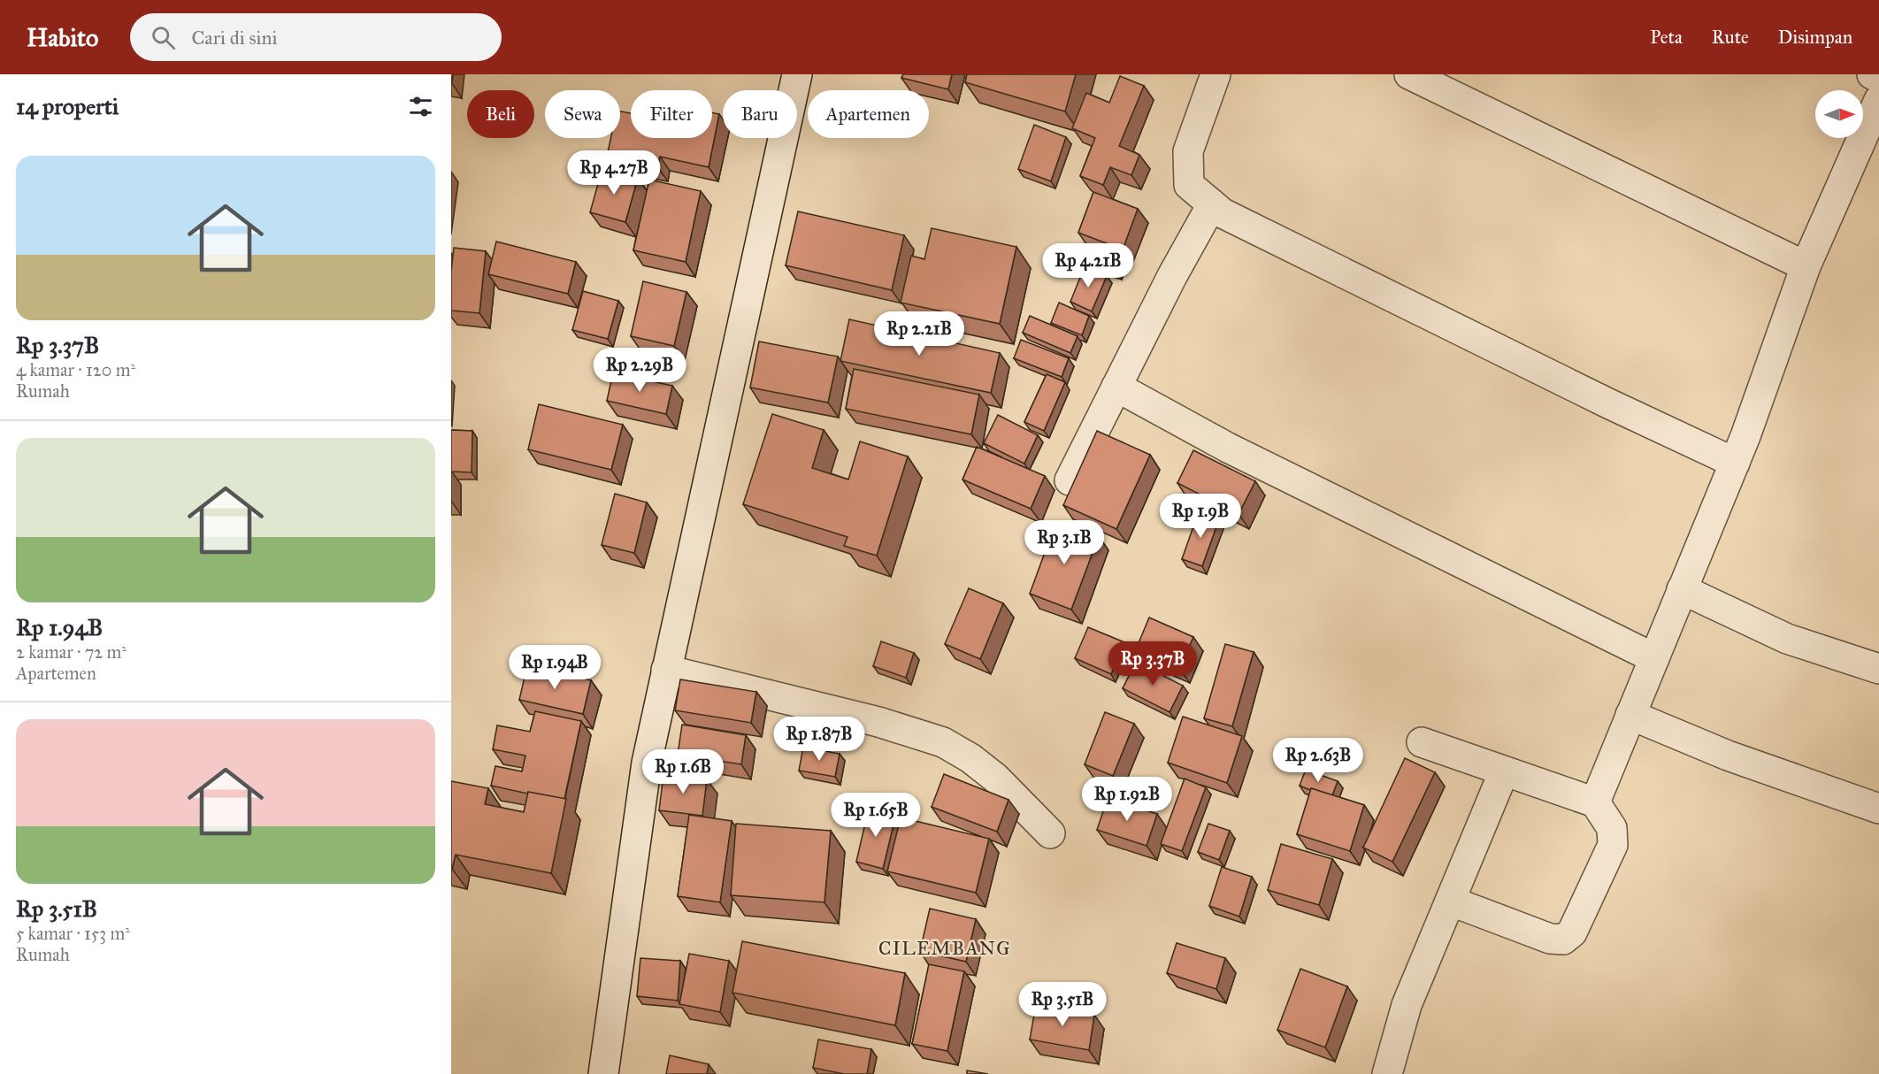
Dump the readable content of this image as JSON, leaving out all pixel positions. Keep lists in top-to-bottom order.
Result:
{
  "districts": ["CILEMBANG"],
  "north": "right",
  "page": {
    "header": "Habito",
    "search": "Cari di sini",
    "nav": ["Peta", "Rute", "Disimpan"],
    "heading": "14 properti",
    "chip": [
      "Beli",
      "Sewa",
      "Filter",
      "Baru",
      "Apartemen"
    ],
    "list": [
      {
        "name": "Rp 3.37B",
        "note": "4 kamar · 120 m² · Rumah"
      },
      {
        "name": "Rp 1.94B",
        "note": "2 kamar · 72 m² · Apartemen"
      },
      {
        "name": "Rp 3.51B",
        "note": "5 kamar · 153 m² · Rumah"
      }
    ],
    "price": [
      "Rp 4.27B",
      "Rp 4.21B",
      "Rp 2.21B",
      "Rp 2.29B",
      "Rp 1.9B",
      "Rp 3.1B",
      "Rp 3.37B",
      "Rp 1.94B",
      "Rp 1.87B",
      "Rp 2.63B",
      "Rp 1.6B",
      "Rp 1.92B",
      "Rp 1.65B",
      "Rp 3.51B"
    ]
  }
}
